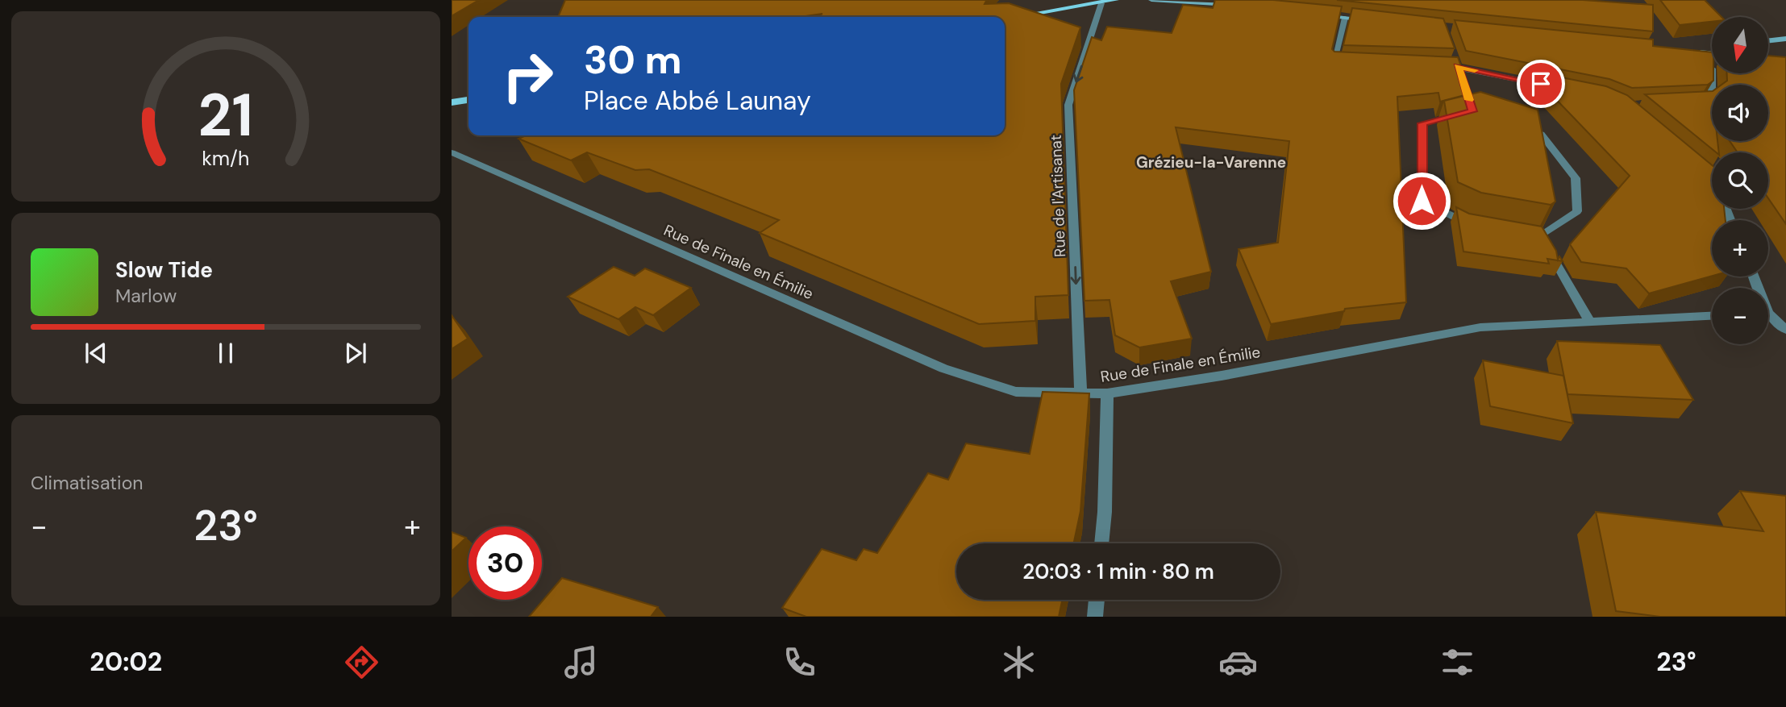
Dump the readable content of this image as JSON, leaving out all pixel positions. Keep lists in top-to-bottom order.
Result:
{
  "streets": {
    "street": ["Rue de l'Artisanat", "Rue de Finale en Émilie"]
  },
  "crossings": [
    ["Rue de l'Artisanat", "Rue de Finale en Émilie"]
  ],
  "one_way": ["Rue de l'Artisanat"],
  "districts": ["Grézieu-la-Varenne"],
  "north": "bottom",
  "page": {
    "map_buttons": ["+", "−"],
    "turn": ["30 m", "Place Abbé Launay"],
    "song": ["Slow Tide", "Marlow"],
    "tile": "Climatisation",
    "heat": ["−", "23°", "+"],
    "limit": "30",
    "trip": "20:03 · 1 min · 80 m",
    "tabs": ["20:02", "23°"],
    "gauge": ["21", "km/h"]
  }
}
